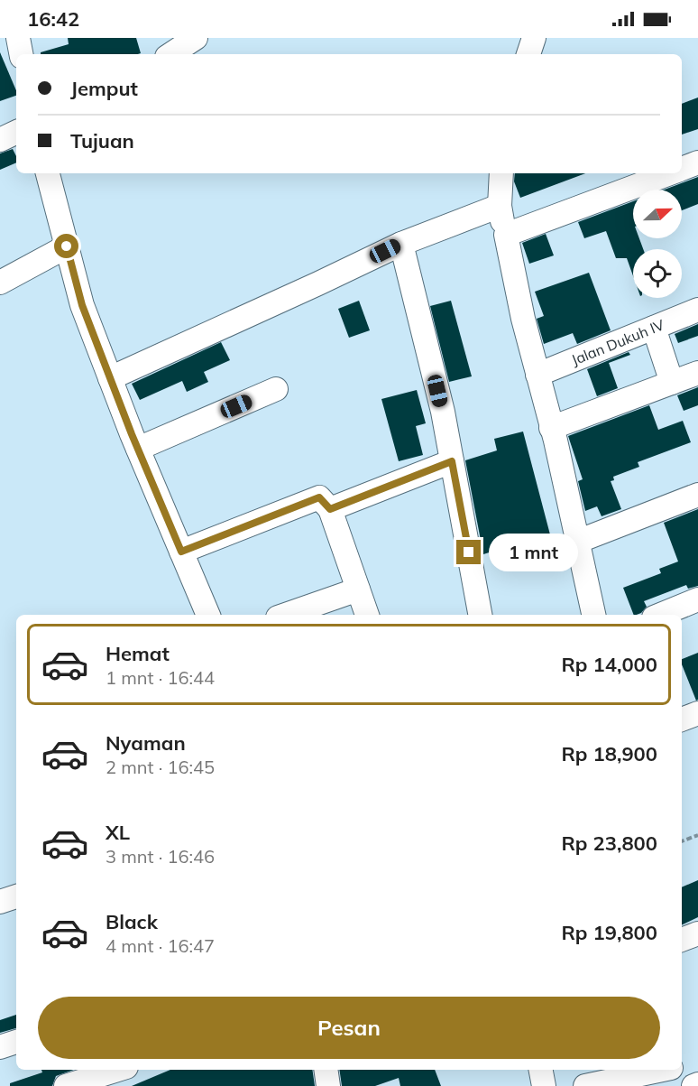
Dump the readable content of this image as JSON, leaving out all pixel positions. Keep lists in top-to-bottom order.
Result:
{
  "streets": {
    "street": ["Jalan Dukuh IV"]
  },
  "north": "right",
  "page": {
    "status": "16:42",
    "banner": ["Jemput", "Tujuan"],
    "bubble": "1 mnt",
    "list": [
      {
        "name": "Hemat",
        "note": "1 mnt · 16:44",
        "value": "Rp 14,000"
      },
      {
        "name": "Nyaman",
        "note": "2 mnt · 16:45",
        "value": "Rp 18,900"
      },
      {
        "name": "XL",
        "note": "3 mnt · 16:46",
        "value": "Rp 23,800"
      },
      {
        "name": "Black",
        "note": "4 mnt · 16:47",
        "value": "Rp 19,800"
      }
    ],
    "buttons": "Pesan"
  }
}
